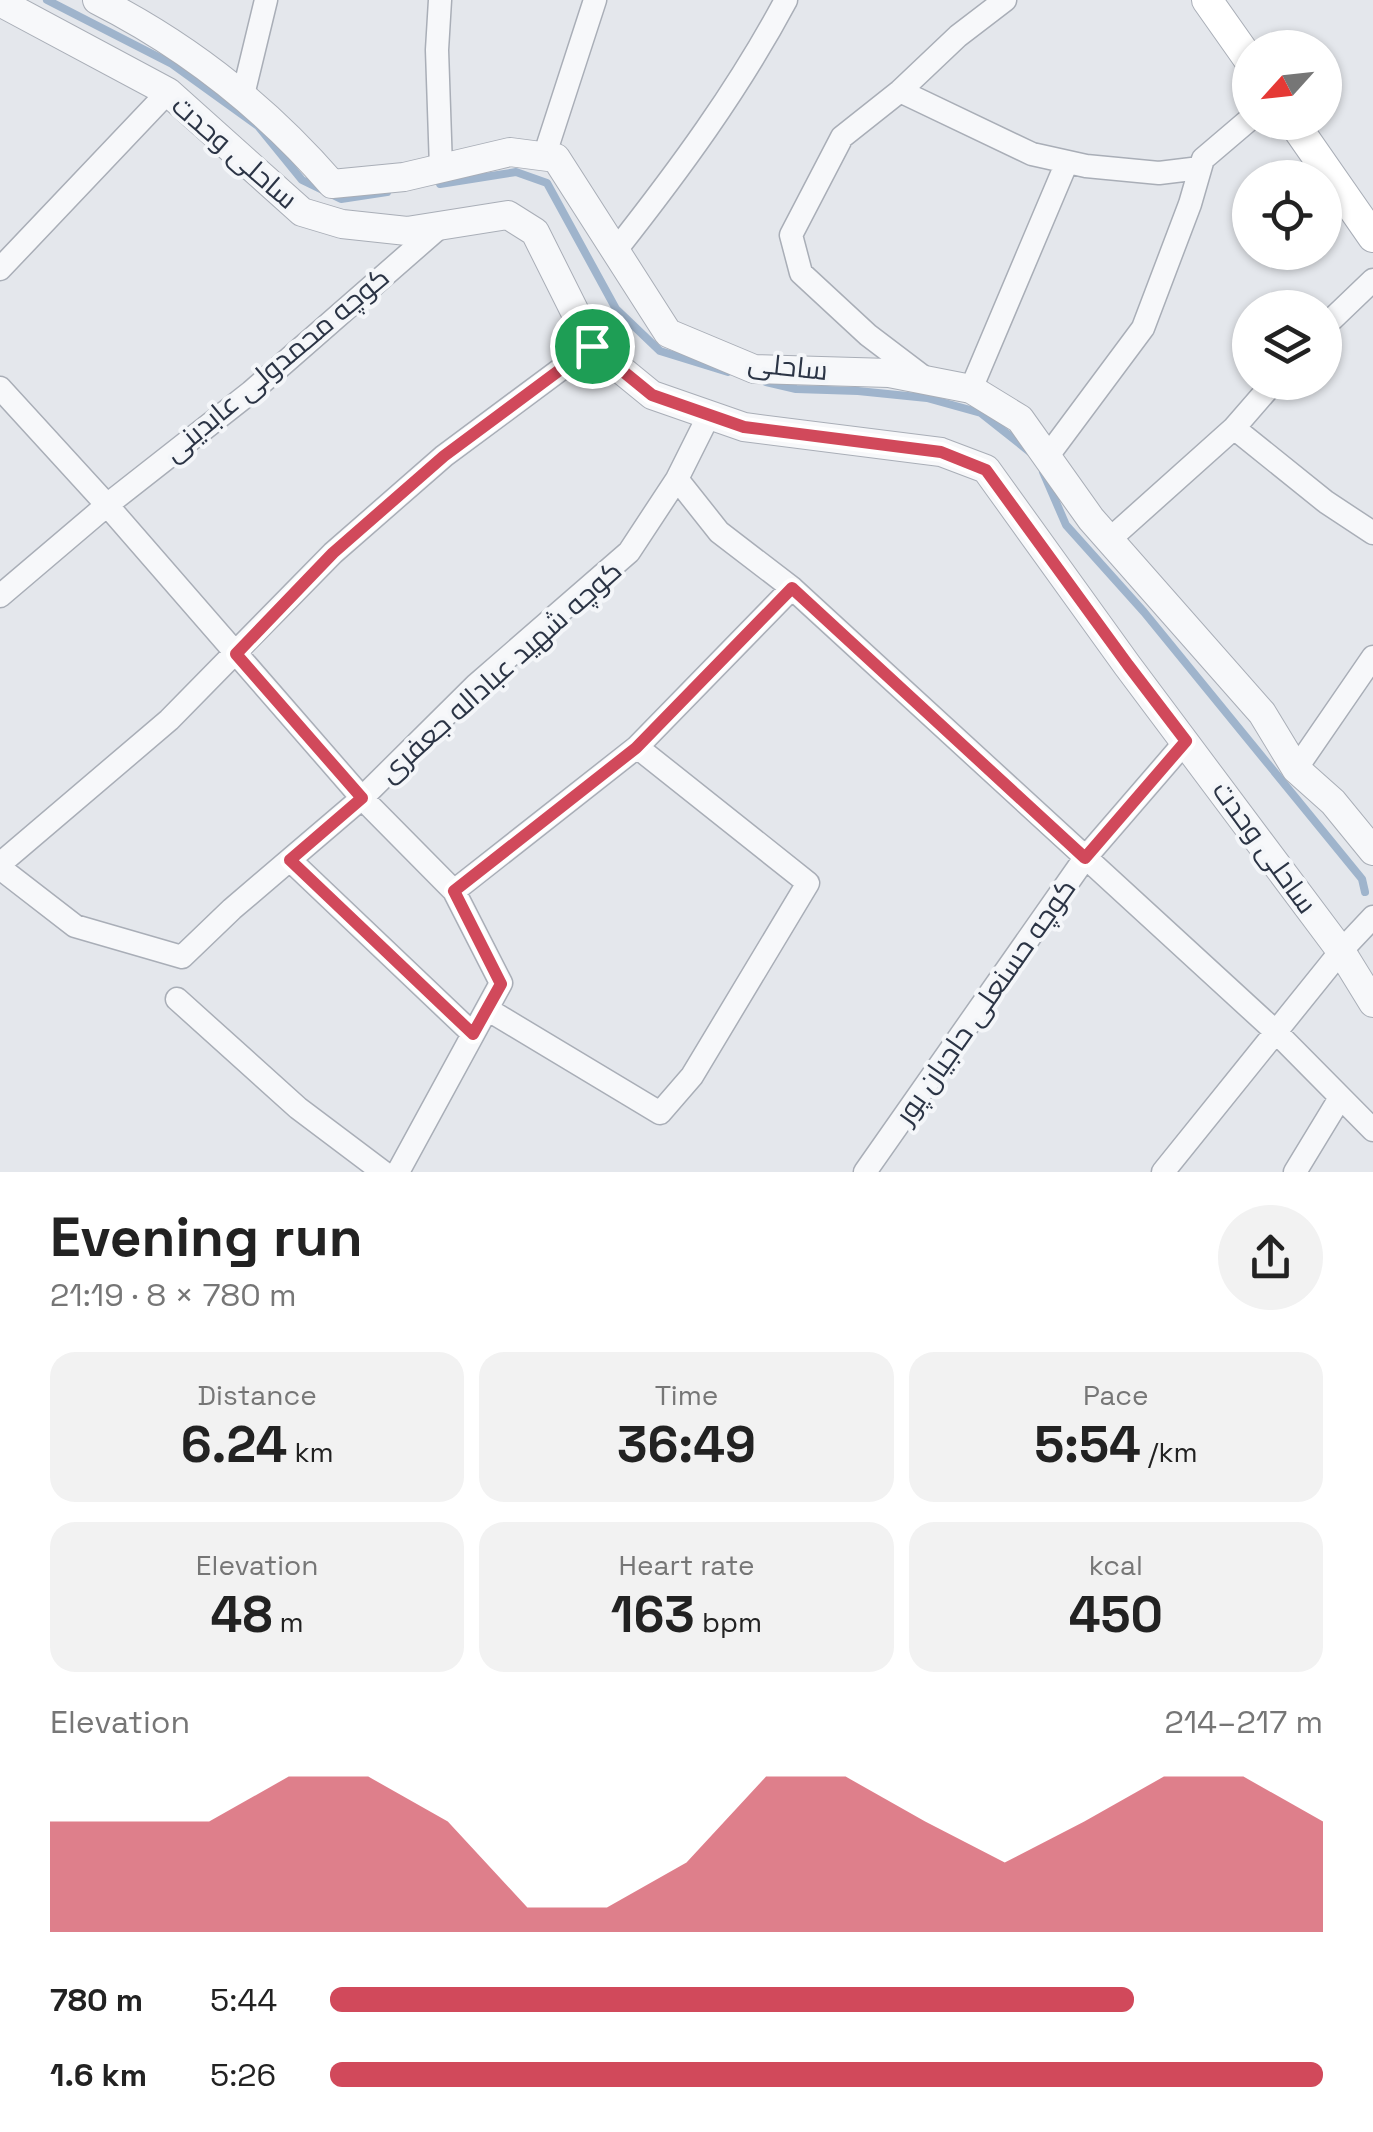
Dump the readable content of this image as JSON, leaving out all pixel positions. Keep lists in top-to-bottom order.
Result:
{
  "streets": {
    "street": [
      "ساحلی وحدت",
      "کوچه محمدولی عابدینی",
      "ساحلی",
      "کوچه شهید عباداله جعفری",
      "کوچه حسنعلی حاجیان پور"
    ]
  },
  "crossings": [
    ["ساحلی وحدت", "کوچه محمدولی عابدینی"],
    ["ساحلی وحدت", "کوچه شهید عباداله جعفری"],
    ["ساحلی وحدت", "کوچه حسنعلی حاجیان پور"]
  ],
  "north": "bottom left",
  "page": {
    "heading": ["Evening run", "21:19 · 8 × 780 m"],
    "stats": [
      ["Distance", "6.24 km"],
      ["Time", "36:49"],
      ["Pace", "5:54 /km"],
      ["Elevation", "48 m"],
      ["Heart rate", "163 bpm"],
      ["kcal", "450"]
    ],
    "chart": ["Elevation", "214–217 m"],
    "list": [
      {
        "name": "780 m",
        "note": "5:44"
      },
      {
        "name": "1.6 km",
        "note": "5:26"
      }
    ]
  }
}
